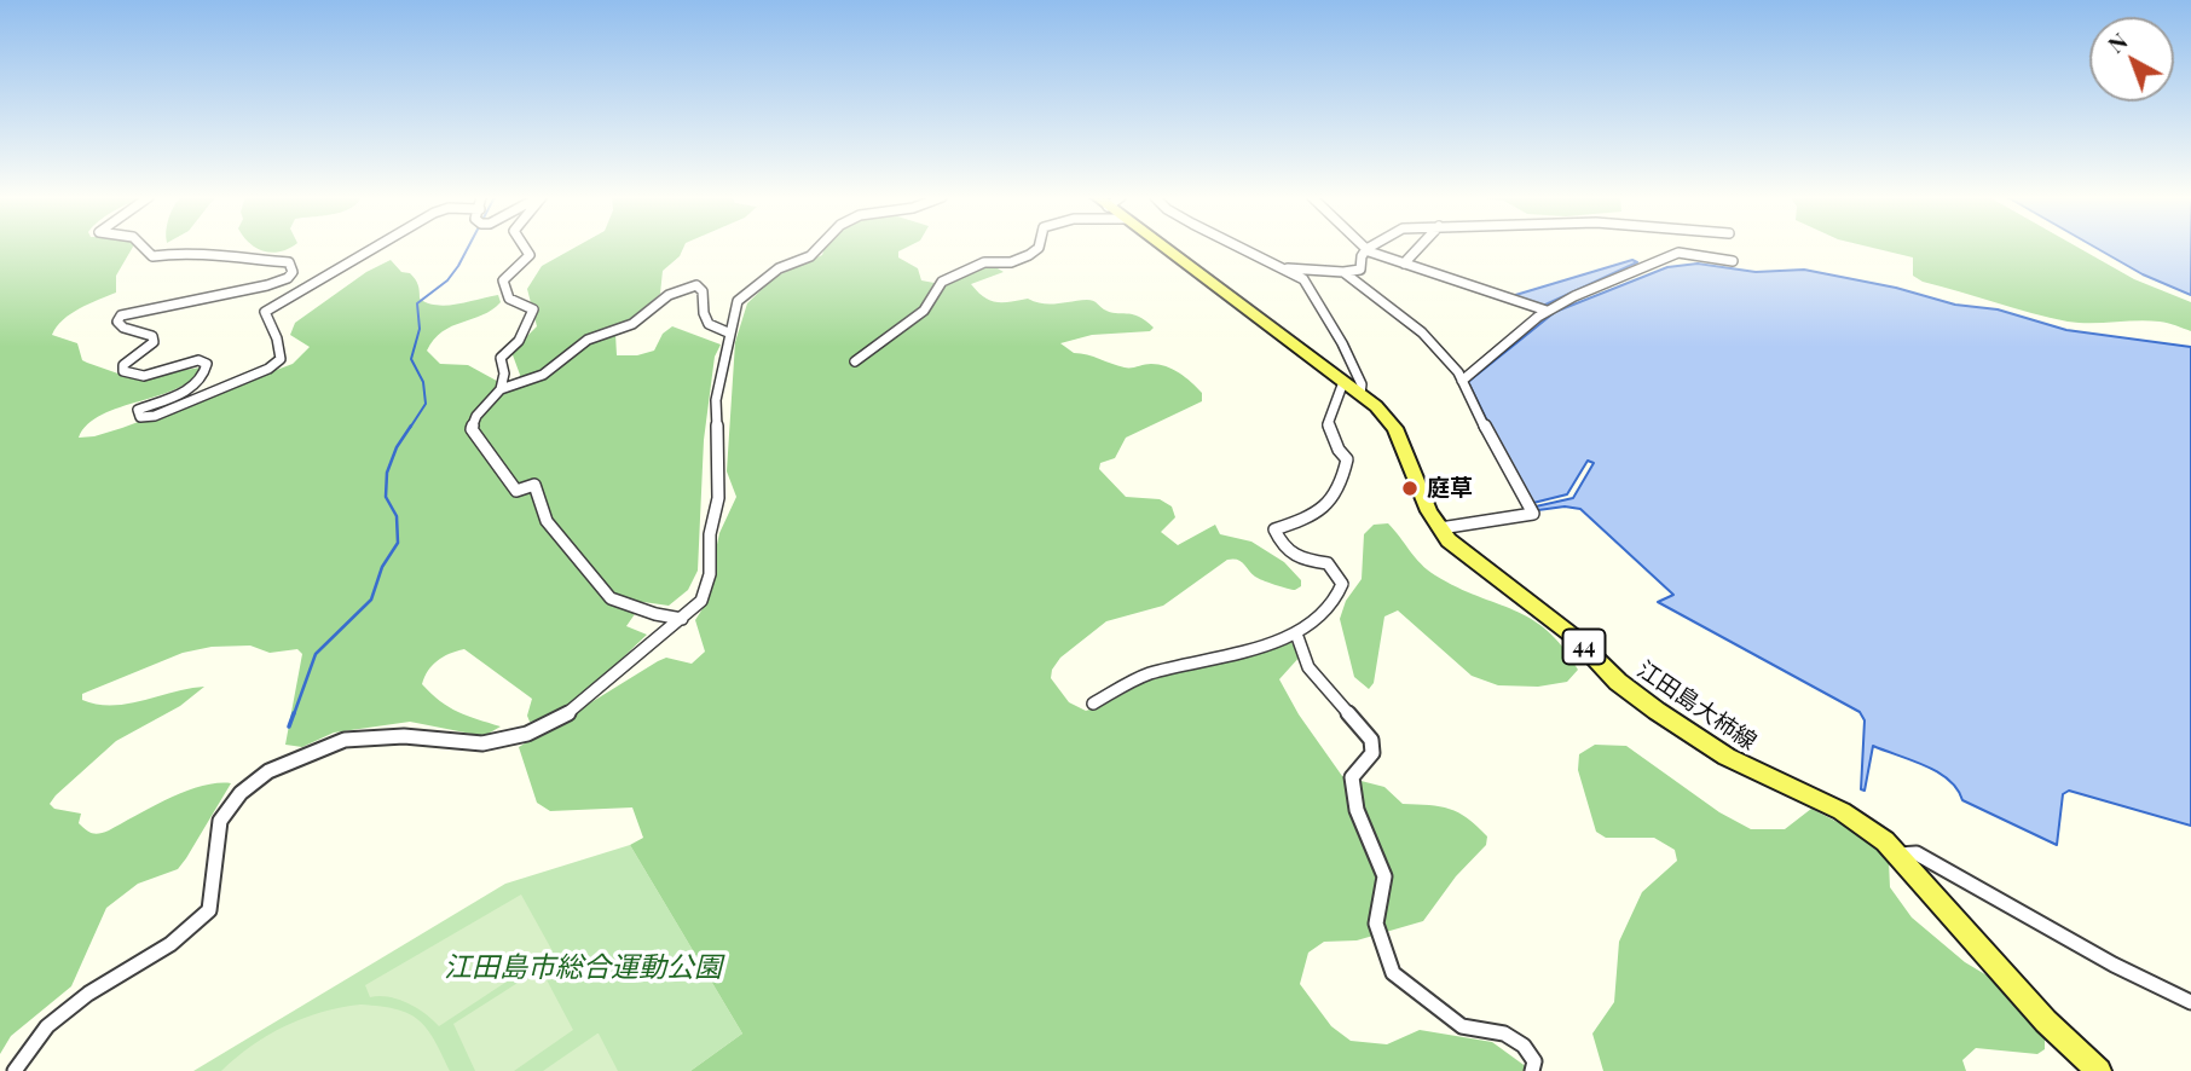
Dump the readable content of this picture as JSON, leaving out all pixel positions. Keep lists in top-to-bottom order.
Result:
{
  "streets": {
    "main road": ["44", "江田島大柿線"]
  },
  "parks": ["江田島市総合運動公園"],
  "places": ["庭草"],
  "north": "top left"
}
